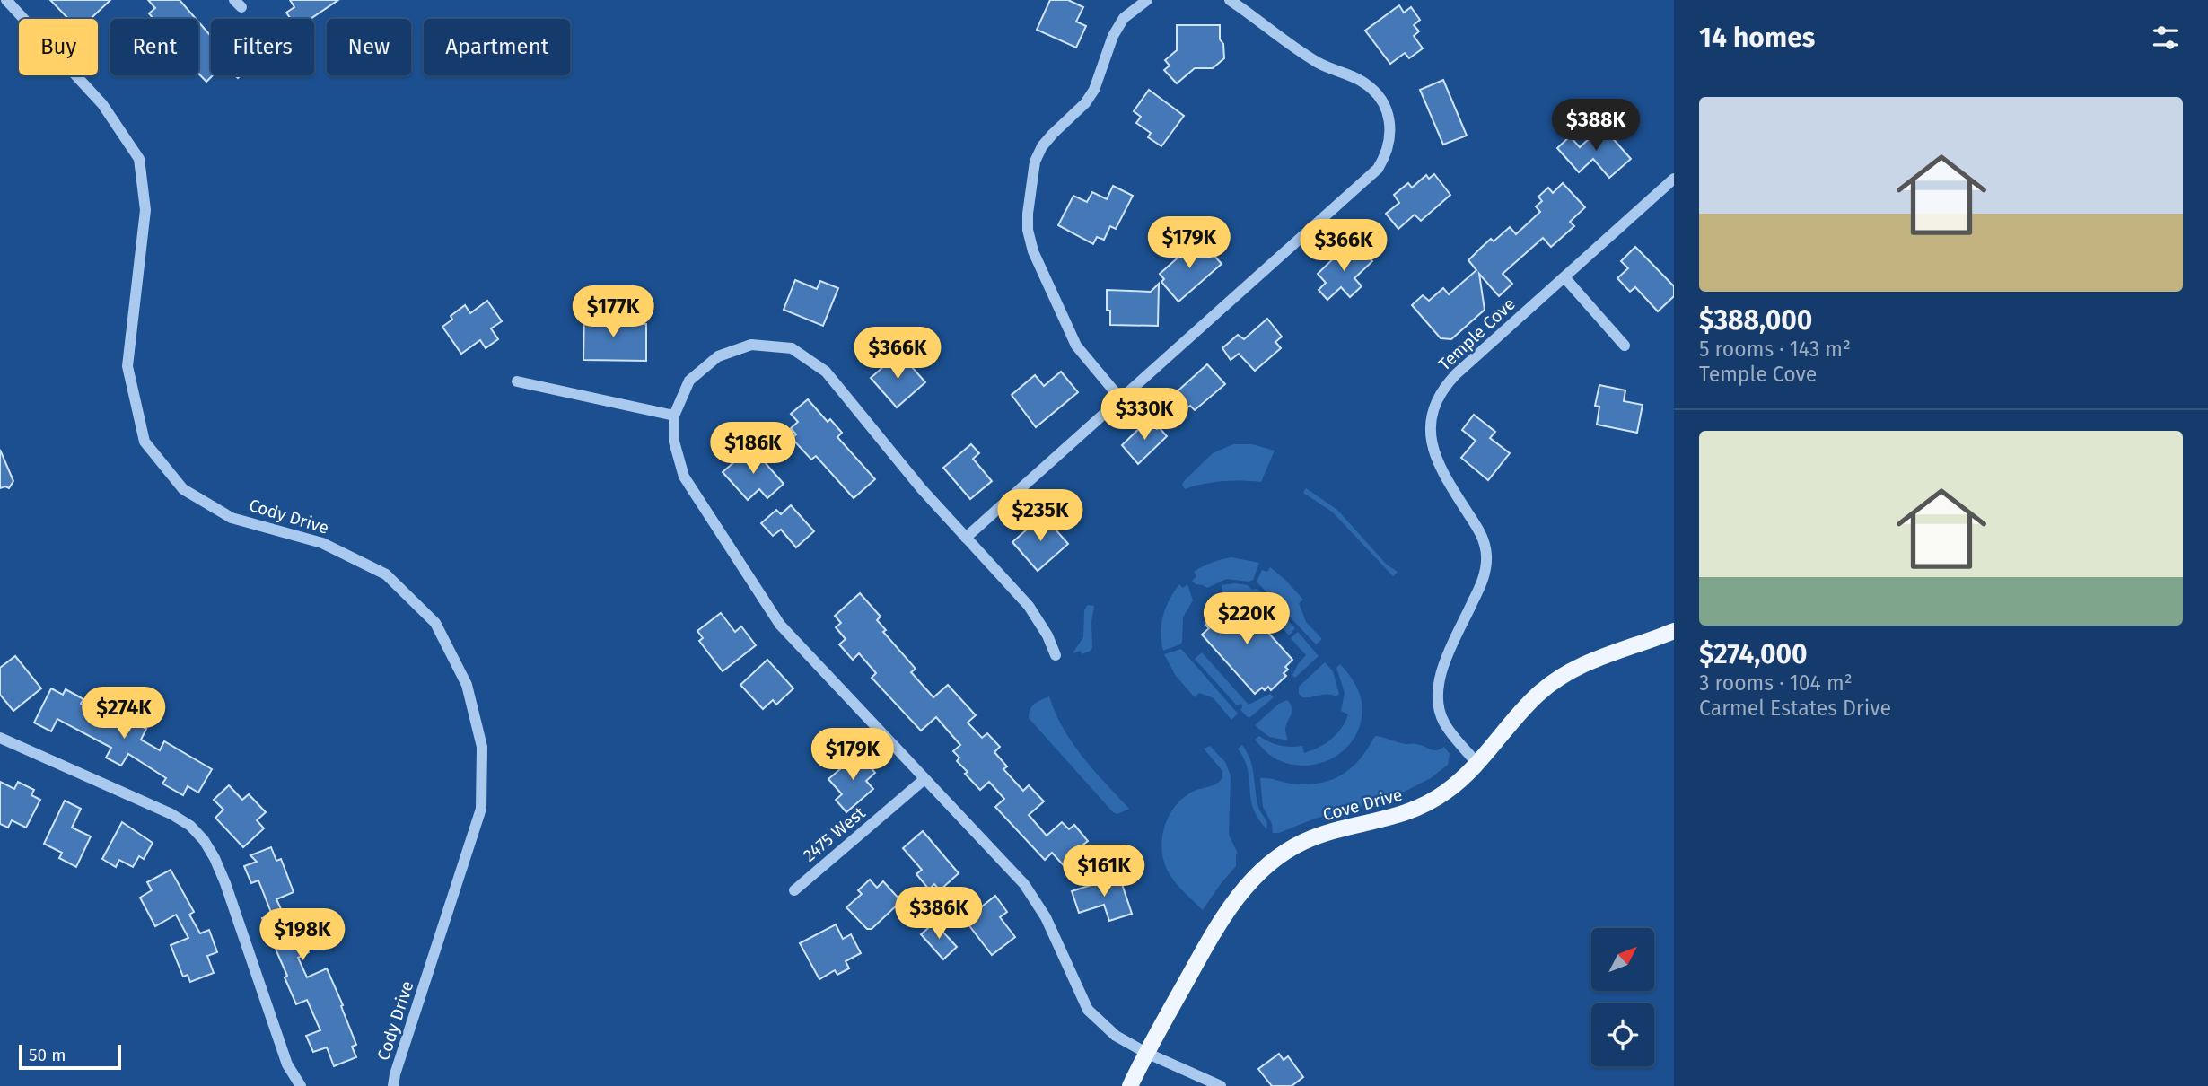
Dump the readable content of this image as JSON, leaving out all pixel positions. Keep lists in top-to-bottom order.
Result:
{
  "streets": {
    "main road": ["Cove Drive"],
    "street": ["Temple Cove", "Cody Drive", "2475 West"]
  },
  "crossings": [
    ["Temple Cove", "Cove Drive"]
  ],
  "scale_bar": "50 m",
  "north": "top right",
  "page": {
    "heading": "14 homes",
    "chip": [
      "Buy",
      "Rent",
      "Filters",
      "New",
      "Apartment"
    ],
    "list": [
      {
        "name": "$388,000",
        "note": "5 rooms · 143 m² · Temple Cove"
      },
      {
        "name": "$274,000",
        "note": "3 rooms · 104 m² · Carmel Estates Drive"
      }
    ],
    "price": [
      "$388K",
      "$179K",
      "$366K",
      "$177K",
      "$366K",
      "$330K",
      "$186K",
      "$235K",
      "$220K",
      "$274K",
      "$179K",
      "$161K",
      "$386K",
      "$198K"
    ],
    "scale": "50 m"
  }
}
